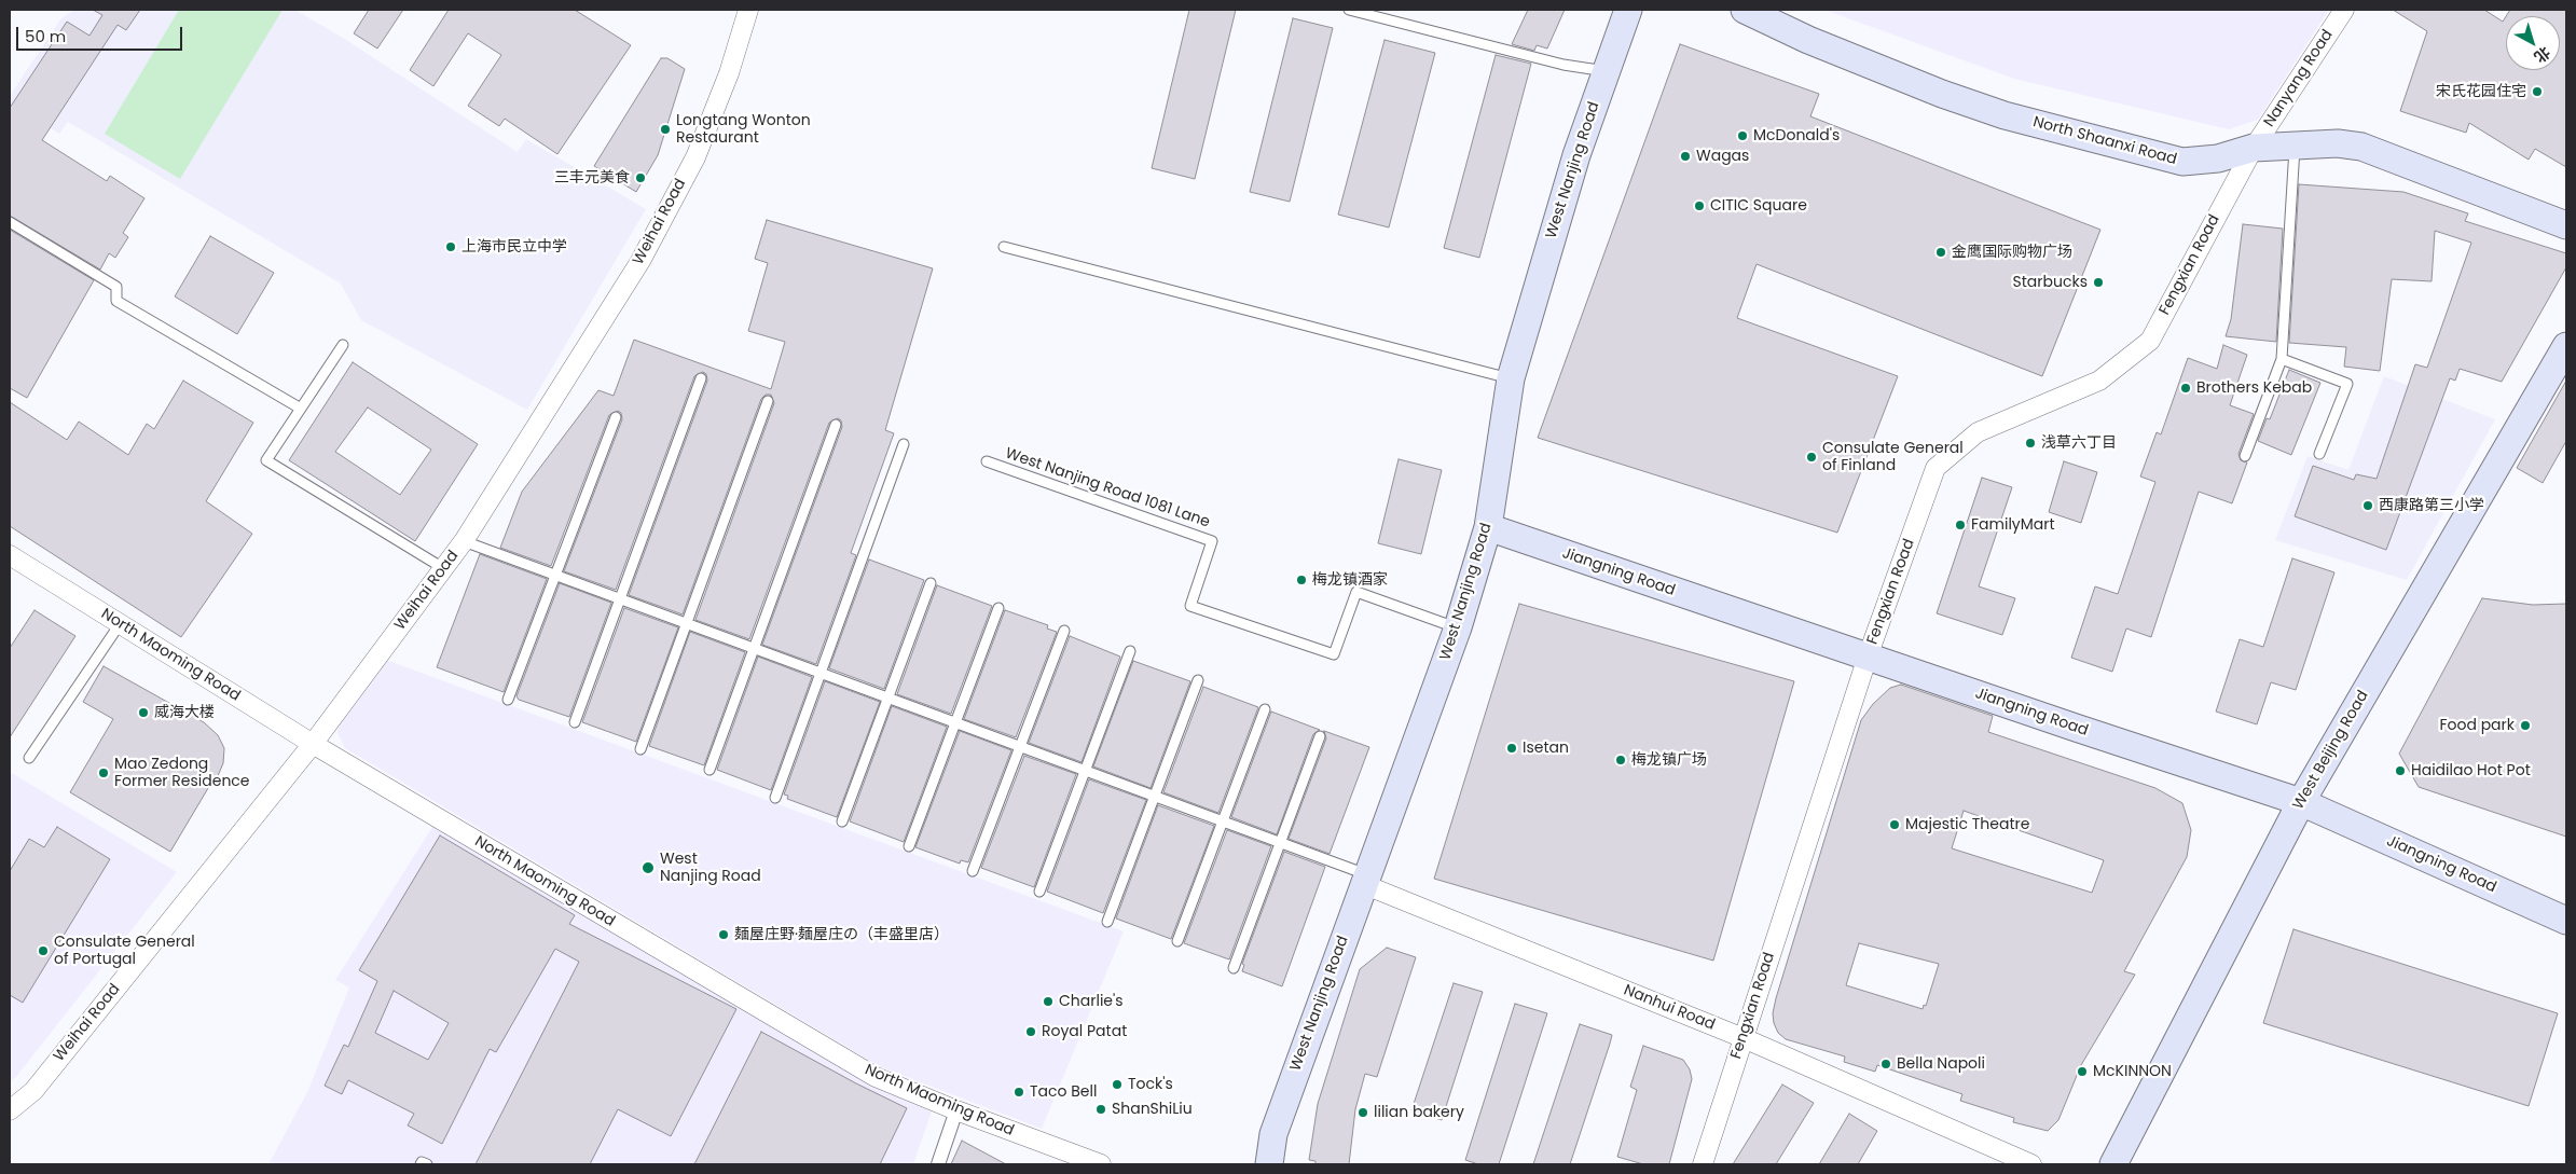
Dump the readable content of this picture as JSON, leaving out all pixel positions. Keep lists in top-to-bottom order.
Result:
{
  "streets": {
    "main road": [
      "North Shaanxi Road",
      "West Nanjing Road",
      "Jiangning Road",
      "West Beijing Road"
    ],
    "street": [
      "Nanyang Road",
      "Weihai Road",
      "Fengxian Road",
      "North Maoming Road",
      "Nanhui Road"
    ],
    "lane": ["West Nanjing Road 1081 Lane"]
  },
  "crossings": [
    ["Nanyang Road", "North Shaanxi Road"],
    ["Nanyang Road", "Fengxian Road"],
    ["North Shaanxi Road", "Fengxian Road"],
    ["West Nanjing Road", "West Nanjing Road 1081 Lane"],
    ["West Nanjing Road", "Jiangning Road"],
    ["West Nanjing Road", "Nanhui Road"],
    ["Weihai Road", "North Maoming Road"],
    ["Fengxian Road", "Jiangning Road"],
    ["Fengxian Road", "Nanhui Road"],
    ["Jiangning Road", "West Beijing Road"]
  ],
  "places": [
    "宋氏花园住宅",
    "Longtang Wonton Restaurant",
    "McDonald's",
    "Wagas",
    "三丰元美食",
    "CITIC Square",
    "上海市民立中学",
    "金鹰国际购物广场",
    "Starbucks",
    "Brothers Kebab",
    "浅草六丁目",
    "Consulate General of Finland",
    "西康路第三小学",
    "FamilyMart",
    "梅龙镇酒家",
    "威海大楼",
    "Food park",
    "Isetan",
    "梅龙镇广场",
    "Haidilao Hot Pot",
    "Mao Zedong Former Residence",
    "Majestic Theatre",
    "West Nanjing Road",
    "麺屋庄野·麺屋庄の（丰盛里店）",
    "Consulate General of Portugal",
    "Charlie's",
    "Royal Patat",
    "Bella Napoli",
    "McKINNON",
    "Tock's",
    "Taco Bell",
    "ShanShiLiu",
    "lilian bakery"
  ],
  "scale_bar": "50 m",
  "north": "bottom right"
}
